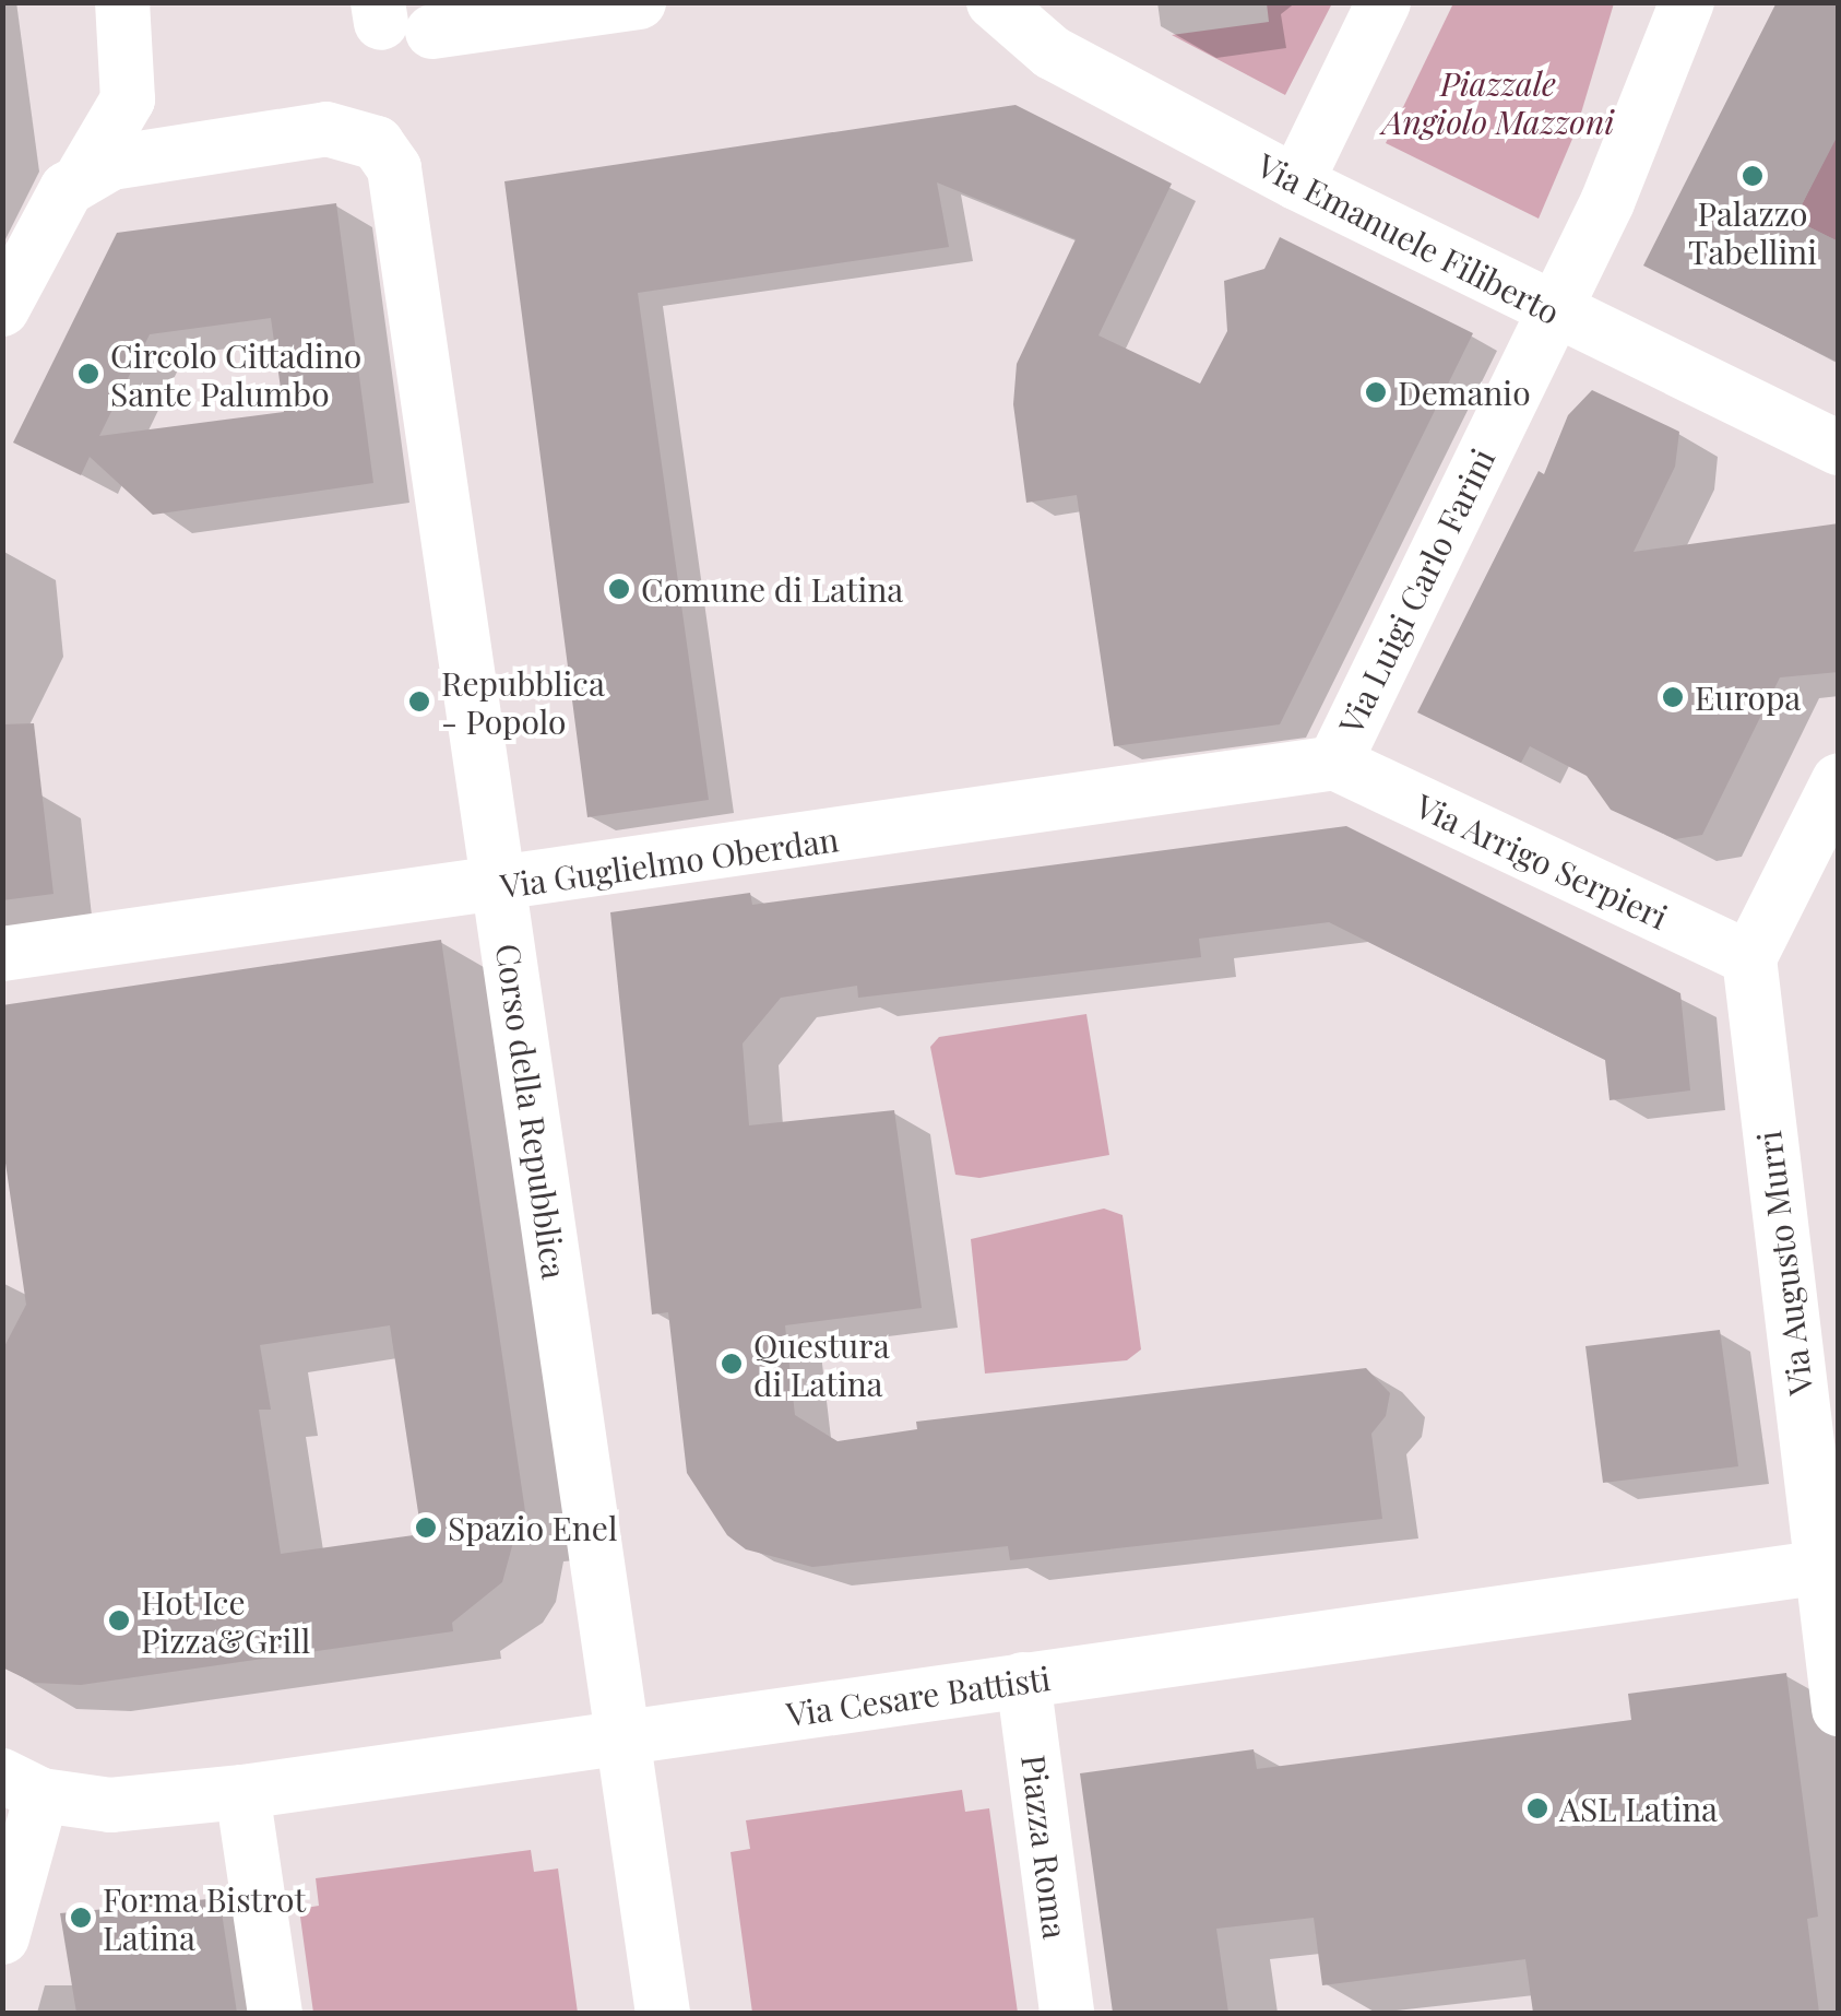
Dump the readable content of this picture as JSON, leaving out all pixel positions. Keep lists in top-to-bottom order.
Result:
{
  "streets": {
    "street": [
      "Via Emanuele Filiberto",
      "Via Luigi Carlo Farini",
      "Via Arrigo Serpieri",
      "Via Guglielmo Oberdan",
      "Corso della Repubblica",
      "Via Augusto Murri",
      "Via Cesare Battisti",
      "Piazza Roma"
    ]
  },
  "crossings": [
    ["Via Emanuele Filiberto", "Via Luigi Carlo Farini"],
    ["Via Luigi Carlo Farini", "Via Arrigo Serpieri"],
    ["Via Luigi Carlo Farini", "Via Guglielmo Oberdan"],
    ["Via Arrigo Serpieri", "Via Guglielmo Oberdan"],
    ["Via Arrigo Serpieri", "Via Augusto Murri"],
    ["Via Guglielmo Oberdan", "Corso della Repubblica"],
    ["Corso della Repubblica", "Via Cesare Battisti"],
    ["Via Augusto Murri", "Via Cesare Battisti"],
    ["Via Cesare Battisti", "Piazza Roma"]
  ],
  "parks": ["Piazzale Angiolo Mazzoni"],
  "places": [
    "Palazzo Tabellini",
    "Circolo Cittadino Sante Palumbo",
    "Demanio",
    "Comune di Latina",
    "Europa",
    "Repubblica - Popolo",
    "Questura di Latina",
    "Spazio Enel",
    "Hot Ice Pizza&Grill",
    "ASL Latina",
    "Forma Bistrot Latina"
  ]
}
